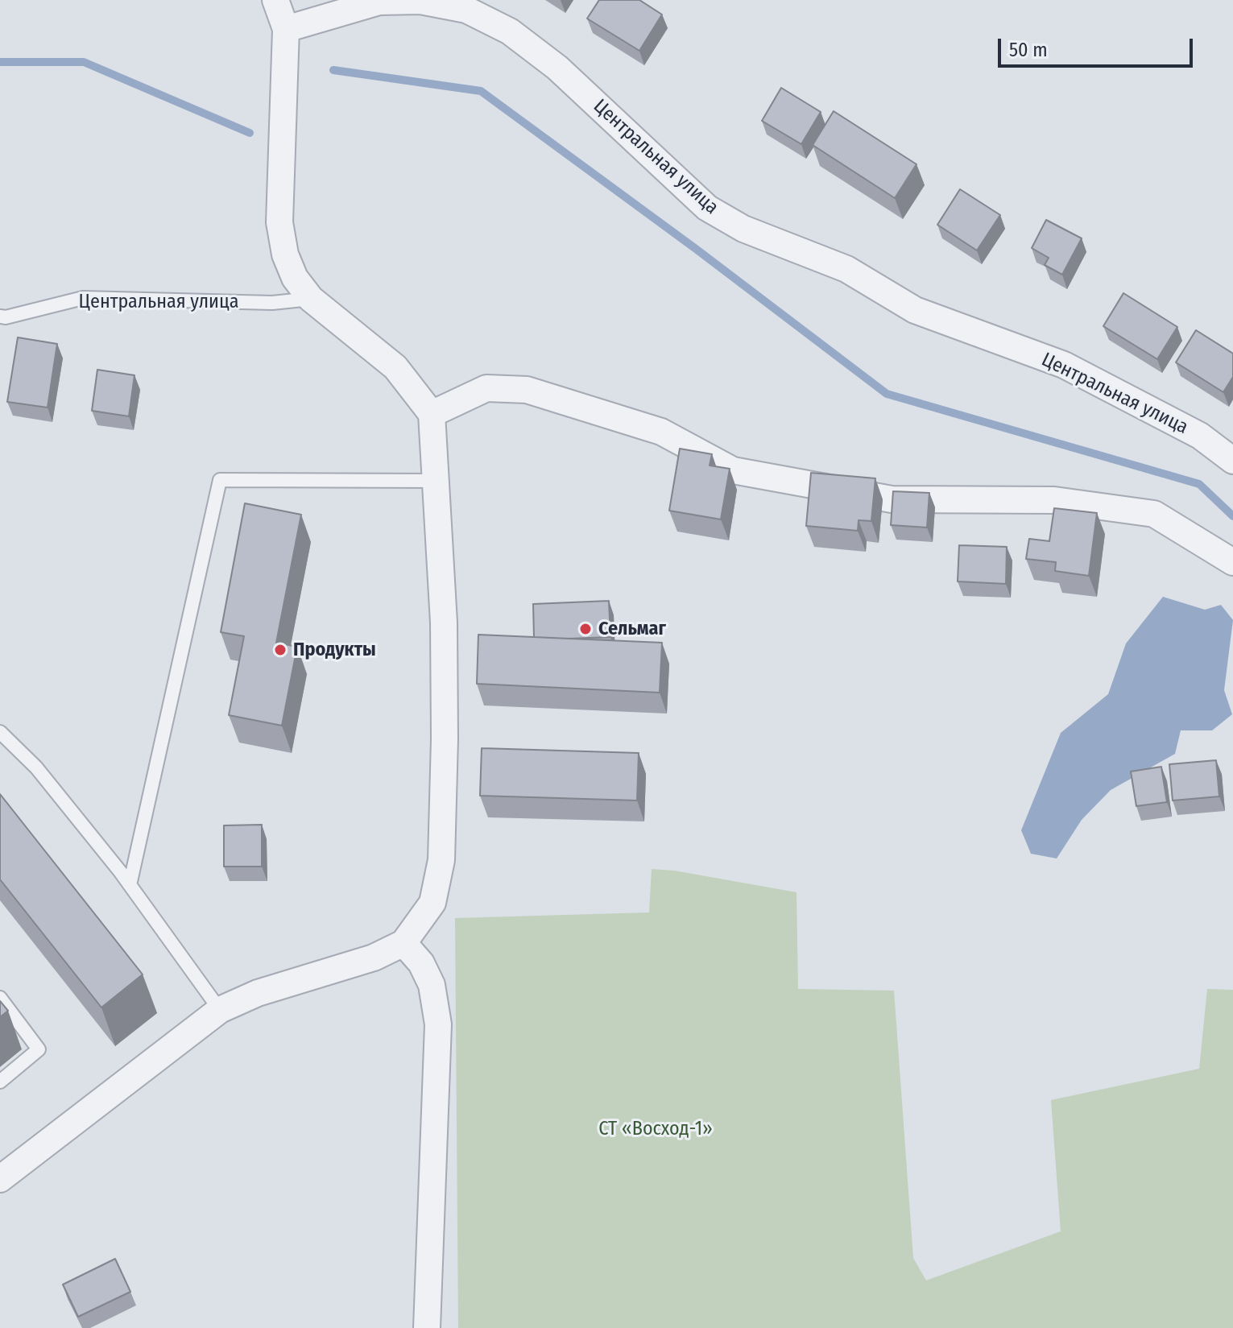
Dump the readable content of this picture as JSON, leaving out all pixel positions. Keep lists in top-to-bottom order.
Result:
{
  "streets": {
    "street": ["Центральная улица"]
  },
  "parks": ["СТ «Восход-1»"],
  "places": ["Сельмаг", "Продукты"],
  "scale_bar": "50 m"
}
